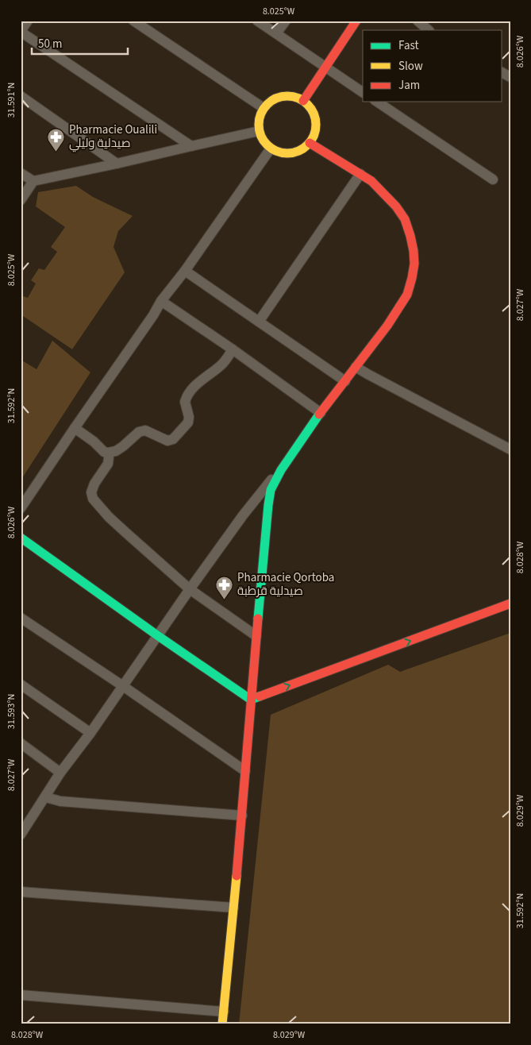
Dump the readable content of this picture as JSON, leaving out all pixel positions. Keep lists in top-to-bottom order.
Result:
{
  "places": {
    "pharmacy": ["Pharmacie Oualili صيدلية وليلي", "Pharmacie Qortoba صيدلية قرطبة"]
  },
  "legend": ["Fast", "Slow", "Jam"],
  "scale_bar": "50 m",
  "coordinates": [
    "8.025°W",
    "8.026°W",
    "31.591°N",
    "8.027°W",
    "31.592°N",
    "8.028°W",
    "31.593°N",
    "8.029°W"
  ]
}
